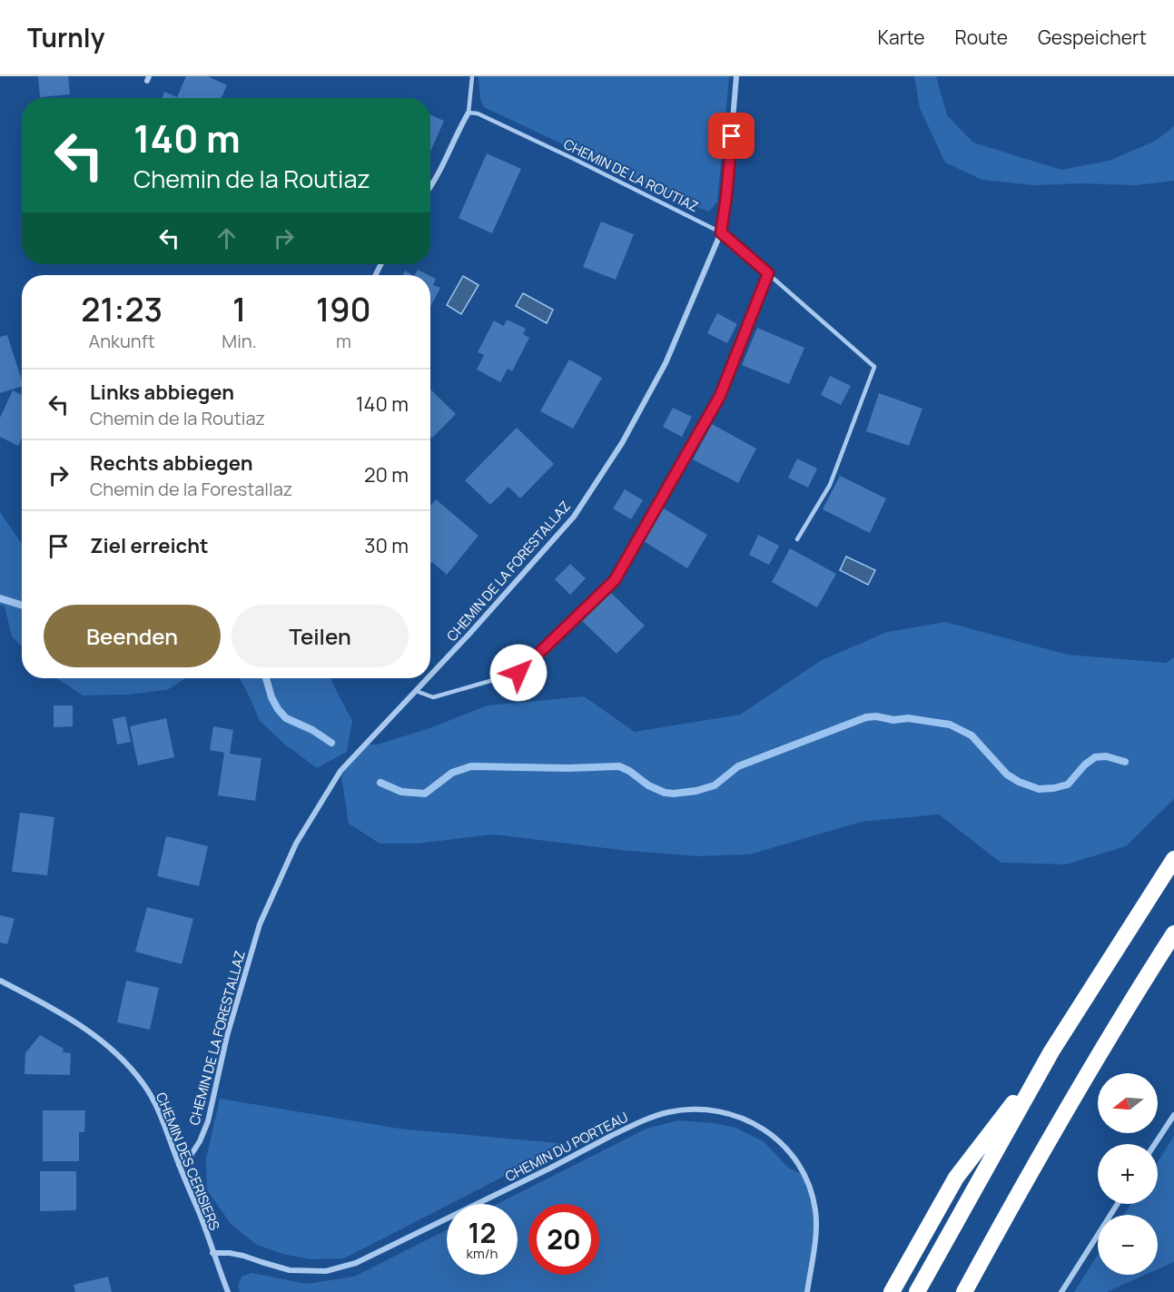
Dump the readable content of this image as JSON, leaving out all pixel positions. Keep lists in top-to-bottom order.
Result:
{
  "streets": {
    "street": ["CHEMIN DE LA FORESTALLAZ", "CHEMIN DU PORTEAU", "CHEMIN DES CERISIERS"],
    "lane": ["CHEMIN DE LA ROUTIAZ"]
  },
  "crossings": [
    ["CHEMIN DE LA ROUTIAZ", "CHEMIN DE LA FORESTALLAZ"],
    ["CHEMIN DE LA FORESTALLAZ", "CHEMIN DES CERISIERS"],
    ["CHEMIN DU PORTEAU", "CHEMIN DES CERISIERS"]
  ],
  "north": "left",
  "page": {
    "header": "Turnly",
    "nav": ["Karte", "Route", "Gespeichert"],
    "turn": ["140 m", "Chemin de la Routiaz"],
    "eta": [
      "21:23",
      "Ankunft",
      "1",
      "Min.",
      "190",
      "m"
    ],
    "list": [
      {
        "name": "Links abbiegen",
        "note": "Chemin de la Routiaz",
        "value": "140 m"
      },
      {
        "name": "Rechts abbiegen",
        "note": "Chemin de la Forestallaz",
        "value": "20 m"
      },
      {
        "name": "Ziel erreicht",
        "value": "30 m"
      }
    ],
    "buttons": ["Beenden", "Teilen"],
    "map_buttons": ["+", "−"],
    "speed": "12 km/h",
    "limit": "20"
  }
}
